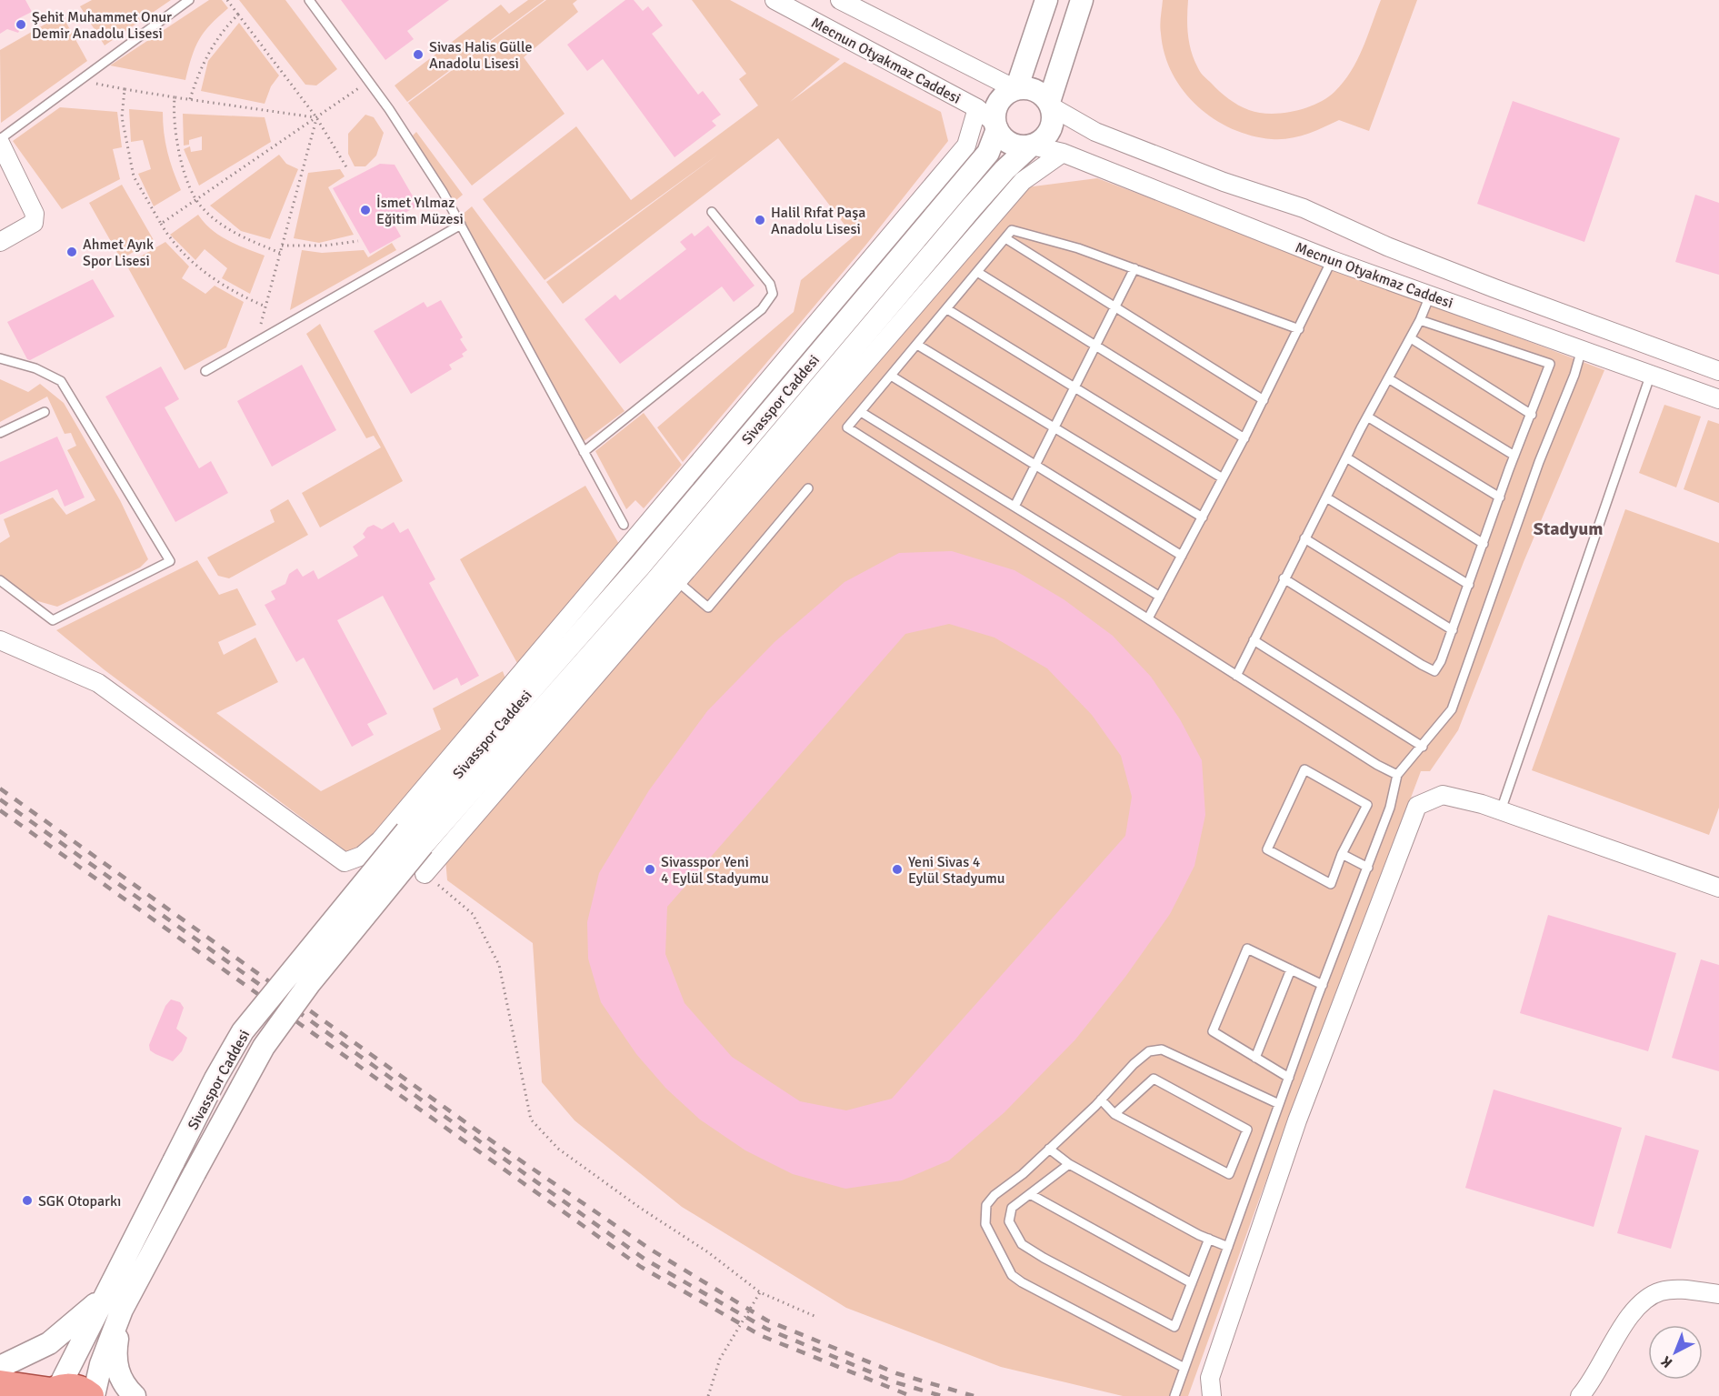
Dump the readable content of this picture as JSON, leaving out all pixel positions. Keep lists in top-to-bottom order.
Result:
{
  "streets": {
    "street": ["Mecnun Otyakmaz Caddesi", "Sivasspor Caddesi"]
  },
  "crossings": [
    ["Mecnun Otyakmaz Caddesi", "Sivasspor Caddesi"]
  ],
  "districts": ["Stadyum"],
  "places": [
    "Şehit Muhammet Onur Demir Anadolu Lisesi",
    "Sivas Halis Gülle Anadolu Lisesi",
    "İsmet Yılmaz Eğitim Müzesi",
    "Halil Rıfat Paşa Anadolu Lisesi",
    "Ahmet Ayık Spor Lisesi",
    "Sivasspor Yeni 4 Eylül Stadyumu",
    "Yeni Sivas 4 Eylül Stadyumu",
    "SGK Otoparkı"
  ],
  "north": "bottom left"
}
